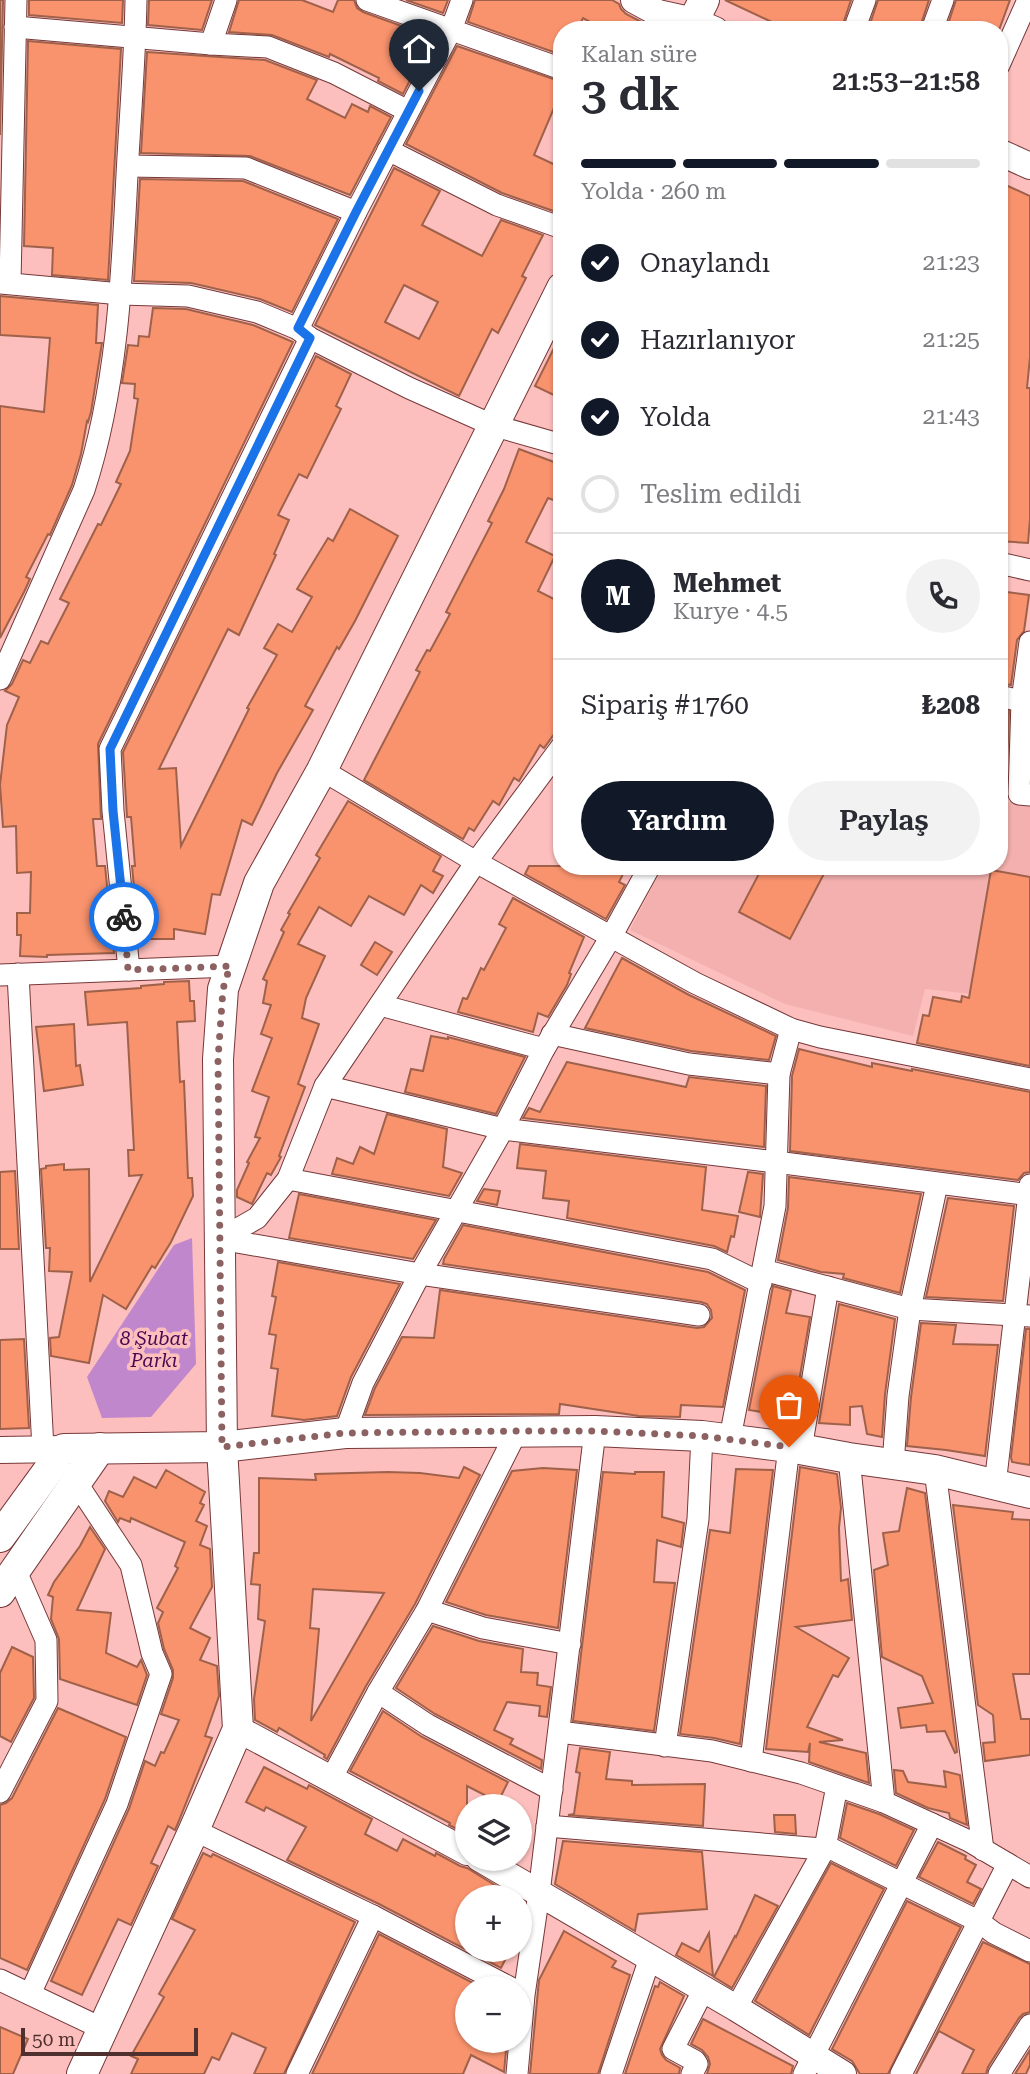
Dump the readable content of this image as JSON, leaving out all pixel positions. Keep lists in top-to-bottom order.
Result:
{
  "parks": ["8 Şubat Parkı"],
  "scale_bar": "50 m",
  "page": {
    "heading": ["3 dk", "Kalan süre", "21:53–21:58"],
    "panel": [
      "Mehmet",
      "Kurye · 4.5",
      "Sipariş #1760",
      "₺208"
    ],
    "bar": "Yolda · 260 m",
    "list": [
      ["Onaylandı", "21:23"],
      ["Hazırlanıyor", "21:25"],
      ["Yolda", "21:43"],
      "Teslim edildi"
    ],
    "round": "M",
    "buttons": ["Yardım", "Paylaş"],
    "map_buttons": ["+", "−"],
    "scale": "50 m"
  }
}
